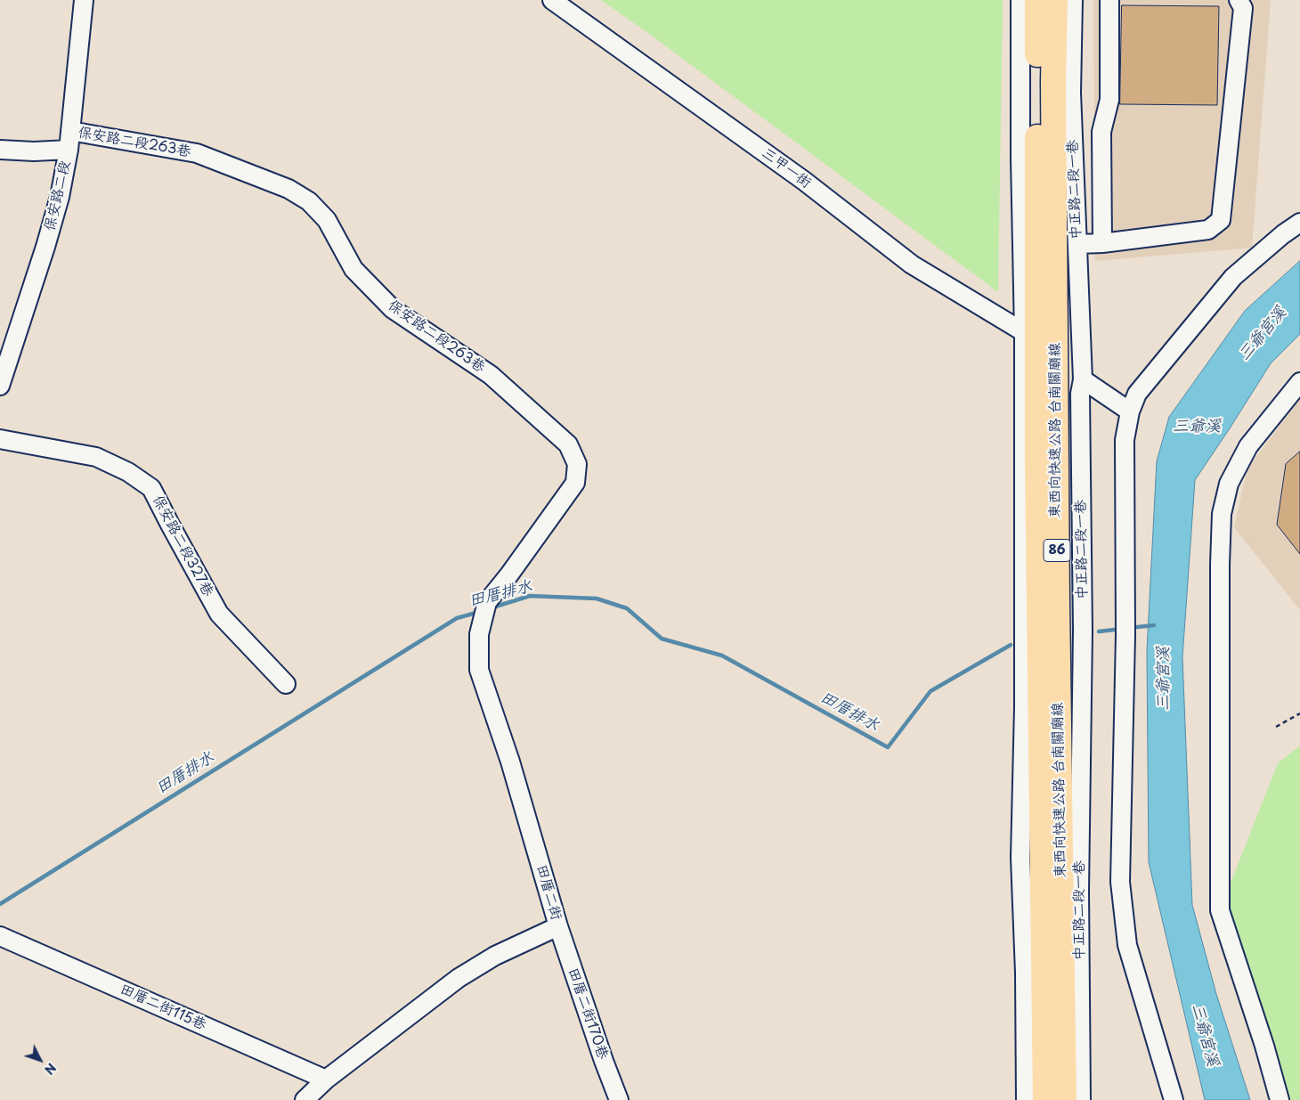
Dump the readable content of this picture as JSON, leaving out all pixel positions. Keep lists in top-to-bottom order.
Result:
{
  "streets": {
    "highway": ["東西向快速公路 台南關廟線", "86"],
    "street": [
      "保安路二段263巷",
      "三甲一街",
      "中正路二段一巷",
      "保安路二段",
      "保安路二段327巷",
      "田厝二街",
      "田厝二街115巷",
      "田厝二街170巷"
    ]
  },
  "crossings": [
    ["保安路二段263巷", "保安路二段"],
    ["保安路二段263巷", "田厝二街"],
    ["田厝二街", "田厝二街115巷"],
    ["田厝二街", "田厝二街170巷"]
  ],
  "water": ["三爺宮溪", "三爺溪", "田厝排水"],
  "north": "bottom right"
}
